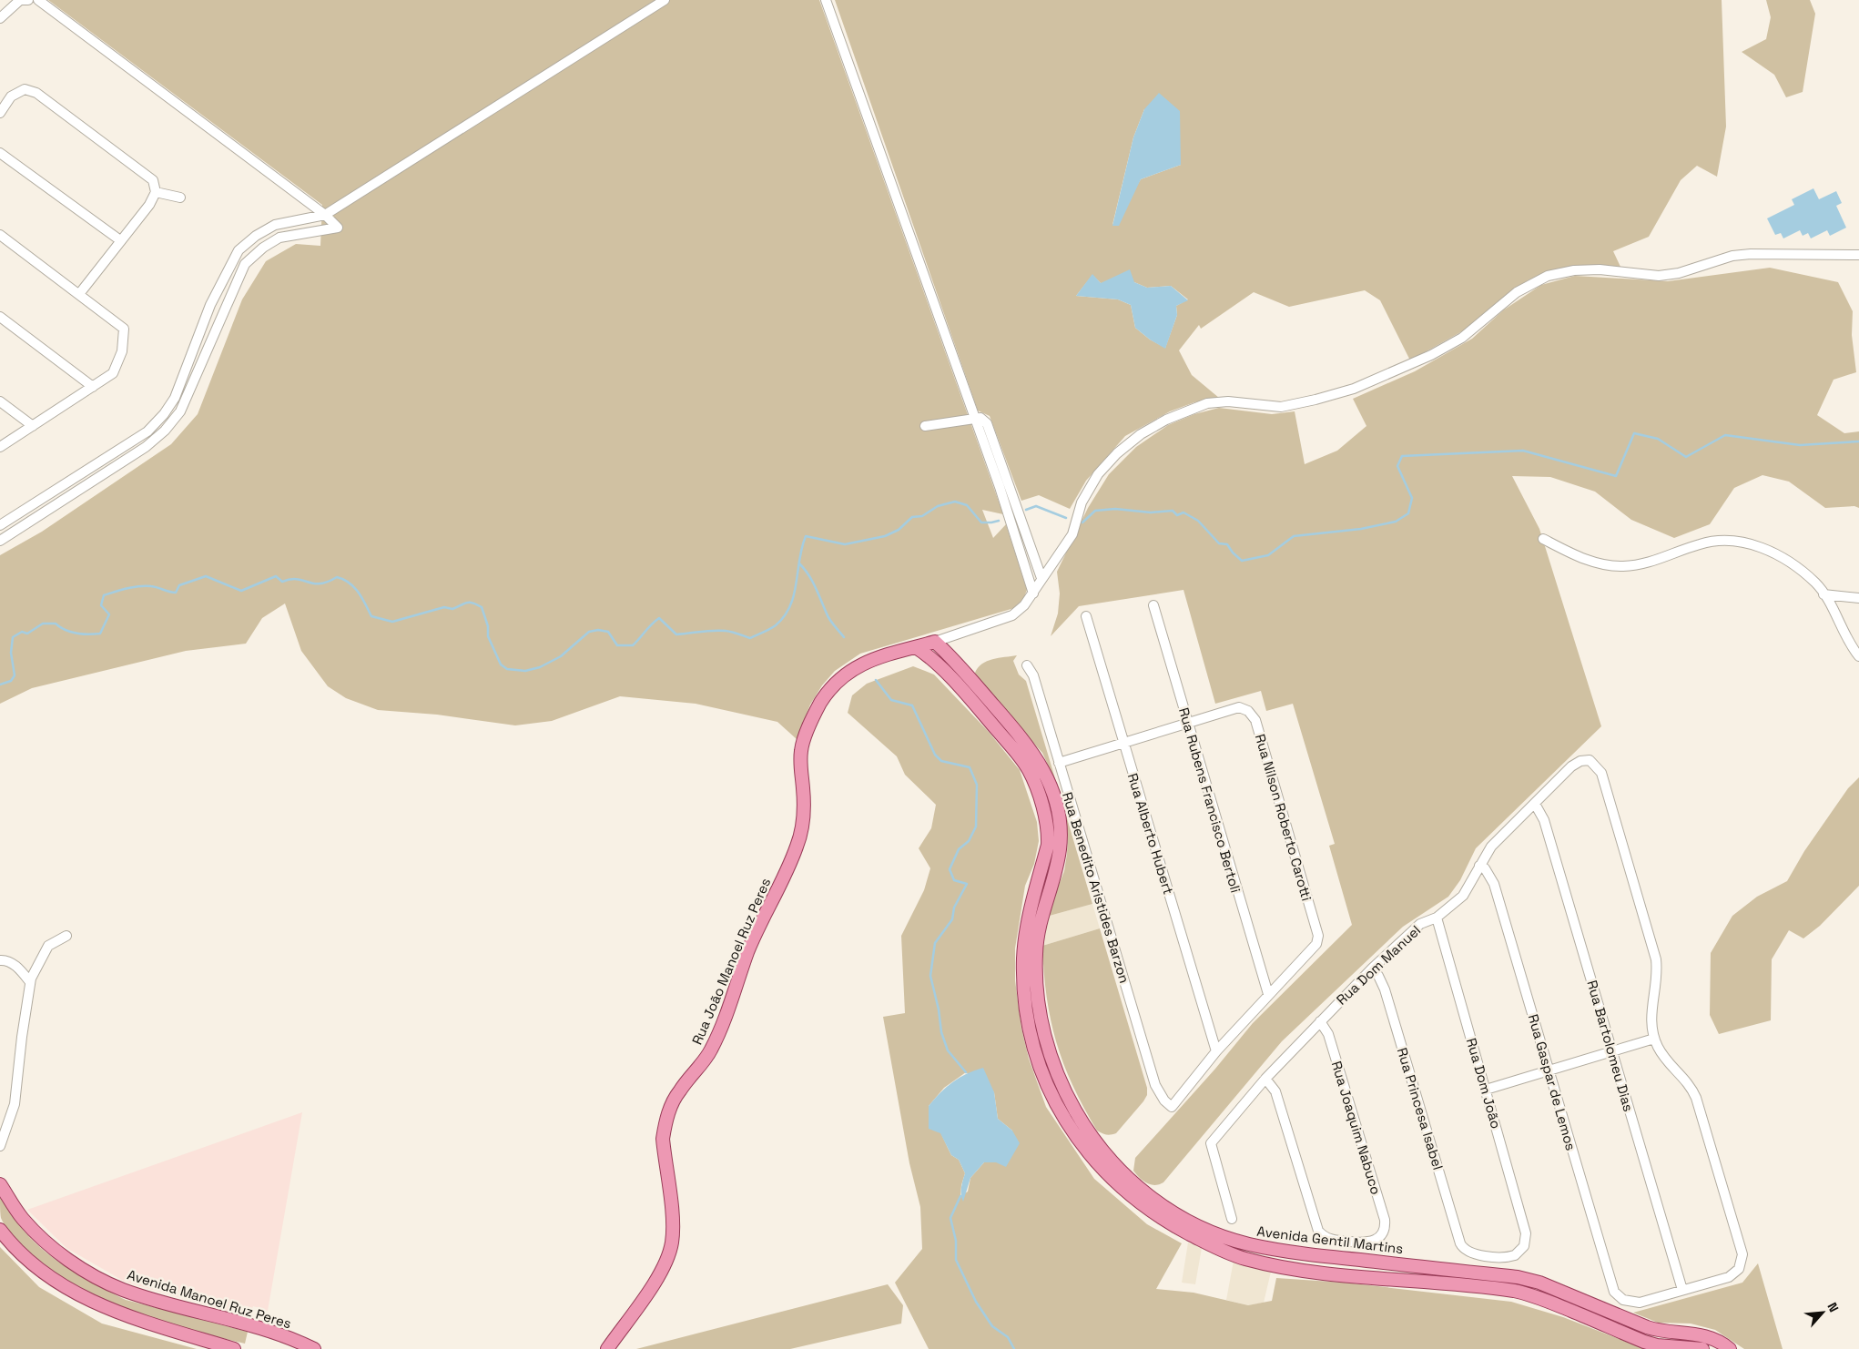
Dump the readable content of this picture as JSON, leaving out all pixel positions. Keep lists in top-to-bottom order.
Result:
{
  "streets": {
    "main road": ["Rua João Manoel Ruz Peres", "Avenida Gentil Martins", "Avenida Manoel Ruz Peres"],
    "street": [
      "Rua Rubens Francisco Bertoli",
      "Rua Nilson Roberto Carotti",
      "Rua Alberto Hubert",
      "Rua Benedito Aristides Barzon",
      "Rua Dom Manuel",
      "Rua Bartolomeu Dias",
      "Rua Gaspar de Lemos",
      "Rua Dom João",
      "Rua Princesa Isabel",
      "Rua Joaquim Nabuco"
    ]
  },
  "crossings": [
    ["Rua Rubens Francisco Bertoli", "Rua Nilson Roberto Carotti"],
    ["Rua Alberto Hubert", "Rua Benedito Aristides Barzon"],
    ["Rua João Manoel Ruz Peres", "Avenida Gentil Martins"],
    ["Rua Dom Manuel", "Rua Bartolomeu Dias"],
    ["Rua Dom Manuel", "Rua Gaspar de Lemos"],
    ["Rua Dom Manuel", "Rua Dom João"],
    ["Rua Dom Manuel", "Rua Princesa Isabel"],
    ["Rua Dom Manuel", "Rua Joaquim Nabuco"],
    ["Rua Bartolomeu Dias", "Rua Gaspar de Lemos"],
    ["Rua Dom João", "Rua Princesa Isabel"]
  ],
  "north": "top right"
}
